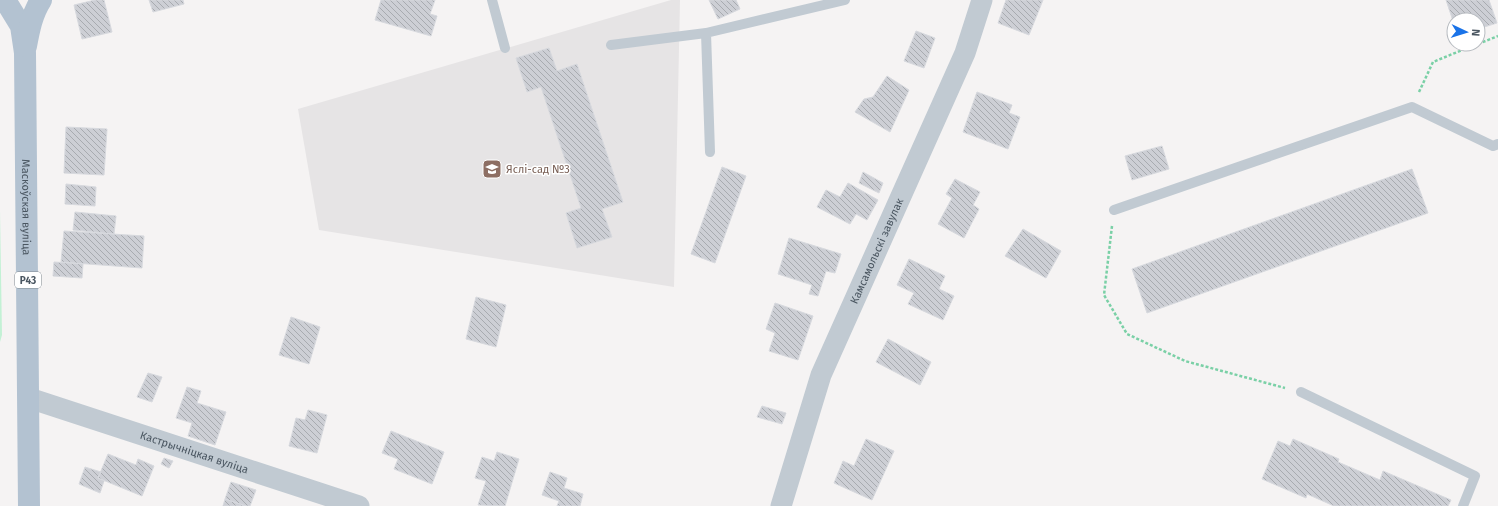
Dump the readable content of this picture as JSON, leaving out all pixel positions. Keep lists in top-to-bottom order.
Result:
{
  "streets": {
    "main road": ["Маскоўская вуліца", "Р43"],
    "street": ["Камсамольскі завулак", "Кастрычніцкая вуліца"]
  },
  "crossings": [
    ["Маскоўская вуліца", "Кастрычніцкая вуліца"]
  ],
  "places": {
    "school or university": ["Яслі-сад №3"]
  },
  "north": "right"
}
